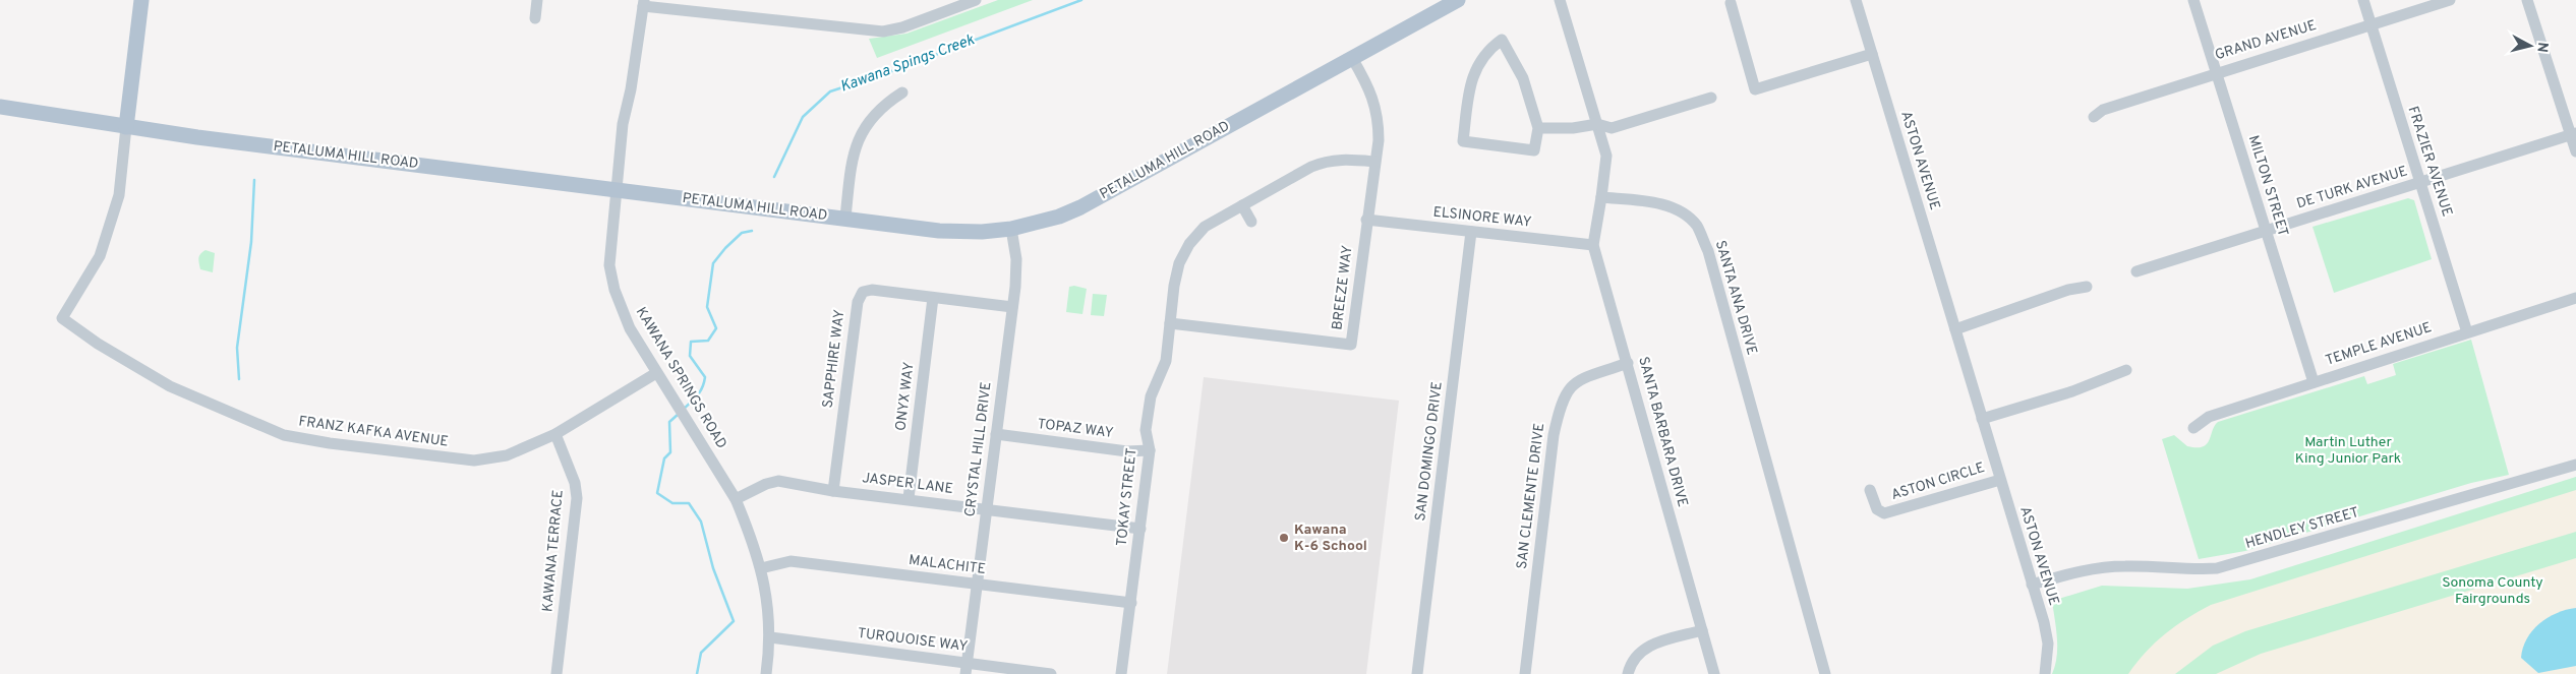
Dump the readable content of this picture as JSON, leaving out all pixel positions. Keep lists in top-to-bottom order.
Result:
{
  "streets": {
    "main road": ["PETALUMA HILL ROAD"],
    "street": [
      "GRAND AVENUE",
      "ASTON AVENUE",
      "FRAZIER AVENUE",
      "MILTON STREET",
      "DE TURK AVENUE",
      "ELSINORE WAY",
      "BREEZE WAY",
      "SANTA ANA DRIVE",
      "TEMPLE AVENUE",
      "SAPPHIRE WAY",
      "KAWANA SPRINGS ROAD",
      "ONYX WAY",
      "TOPAZ WAY",
      "FRANZ KAFKA AVENUE",
      "SANTA BARBARA DRIVE",
      "CRYSTAL HILL DRIVE",
      "SAN DOMINGO DRIVE",
      "ASTON CIRCLE",
      "JASPER LANE",
      "SAN CLEMENTE DRIVE",
      "TOKAY STREET",
      "HENDLEY STREET",
      "KAWANA TERRACE",
      "MALACHITE",
      "TURQUOISE WAY"
    ]
  },
  "crossings": [
    ["GRAND AVENUE", "FRAZIER AVENUE"],
    ["GRAND AVENUE", "MILTON STREET"],
    ["PETALUMA HILL ROAD", "BREEZE WAY"],
    ["PETALUMA HILL ROAD", "KAWANA SPRINGS ROAD"],
    ["PETALUMA HILL ROAD", "FRANZ KAFKA AVENUE"],
    ["PETALUMA HILL ROAD", "CRYSTAL HILL DRIVE"],
    ["ASTON AVENUE", "ASTON CIRCLE"],
    ["ASTON AVENUE", "HENDLEY STREET"],
    ["FRAZIER AVENUE", "DE TURK AVENUE"],
    ["FRAZIER AVENUE", "TEMPLE AVENUE"],
    ["MILTON STREET", "DE TURK AVENUE"],
    ["MILTON STREET", "TEMPLE AVENUE"],
    ["ELSINORE WAY", "BREEZE WAY"],
    ["ELSINORE WAY", "SANTA BARBARA DRIVE"],
    ["ELSINORE WAY", "SAN DOMINGO DRIVE"],
    ["BREEZE WAY", "TOKAY STREET"],
    ["SANTA ANA DRIVE", "SANTA BARBARA DRIVE"],
    ["SAPPHIRE WAY", "ONYX WAY"],
    ["SAPPHIRE WAY", "CRYSTAL HILL DRIVE"],
    ["SAPPHIRE WAY", "JASPER LANE"],
    ["KAWANA SPRINGS ROAD", "FRANZ KAFKA AVENUE"],
    ["KAWANA SPRINGS ROAD", "JASPER LANE"],
    ["KAWANA SPRINGS ROAD", "MALACHITE"],
    ["KAWANA SPRINGS ROAD", "TURQUOISE WAY"],
    ["ONYX WAY", "JASPER LANE"],
    ["TOPAZ WAY", "CRYSTAL HILL DRIVE"],
    ["TOPAZ WAY", "TOKAY STREET"],
    ["FRANZ KAFKA AVENUE", "KAWANA TERRACE"],
    ["SANTA BARBARA DRIVE", "SAN CLEMENTE DRIVE"],
    ["CRYSTAL HILL DRIVE", "JASPER LANE"],
    ["CRYSTAL HILL DRIVE", "MALACHITE"],
    ["CRYSTAL HILL DRIVE", "TURQUOISE WAY"],
    ["JASPER LANE", "TOKAY STREET"],
    ["TOKAY STREET", "MALACHITE"]
  ],
  "water": ["Kawana Spings Creek"],
  "parks": ["Martin Luther King Junior Park", "Sonoma County Fairgrounds"],
  "places": ["Kawana K-6 School"],
  "north": "right"
}
